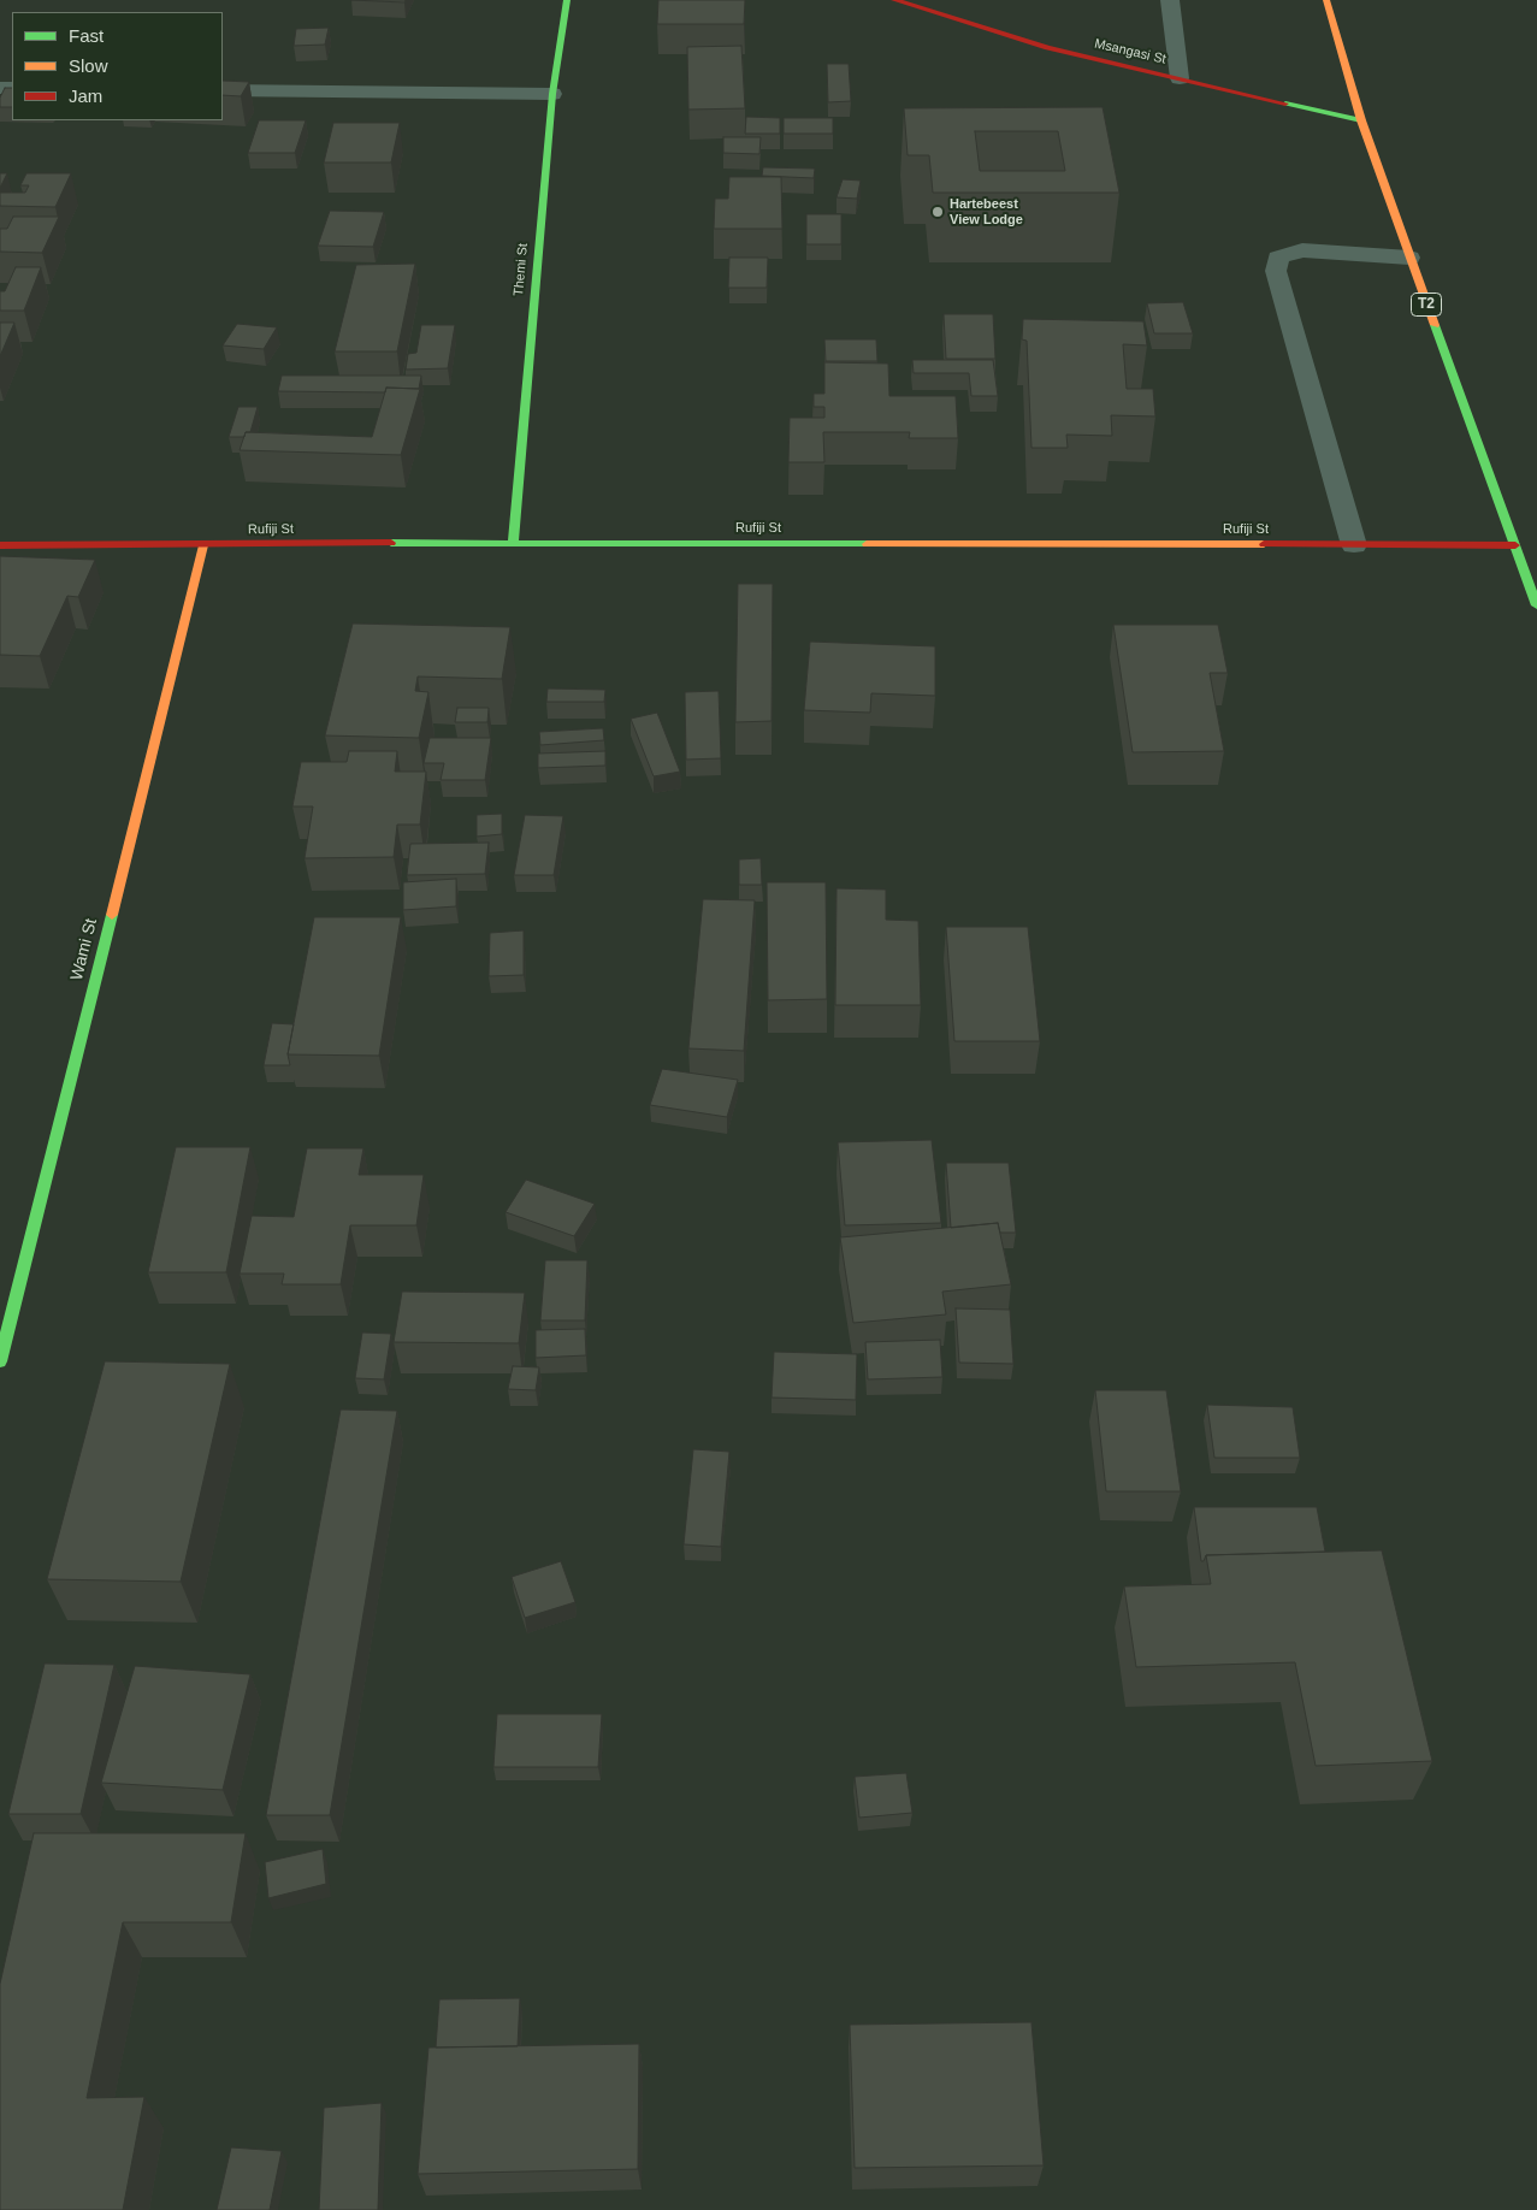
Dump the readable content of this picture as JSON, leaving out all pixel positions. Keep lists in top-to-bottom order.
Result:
{
  "streets": {
    "main road": [
      "Msangasi St",
      "Themi St",
      "T2",
      "Rufiji St",
      "Wami St"
    ]
  },
  "crossings": [
    ["Msangasi St", "T2"],
    ["Themi St", "Rufiji St"],
    ["T2", "Rufiji St"],
    ["Rufiji St", "Wami St"]
  ],
  "places": ["Hartebeest View Lodge"],
  "legend": ["Fast", "Slow", "Jam"]
}
